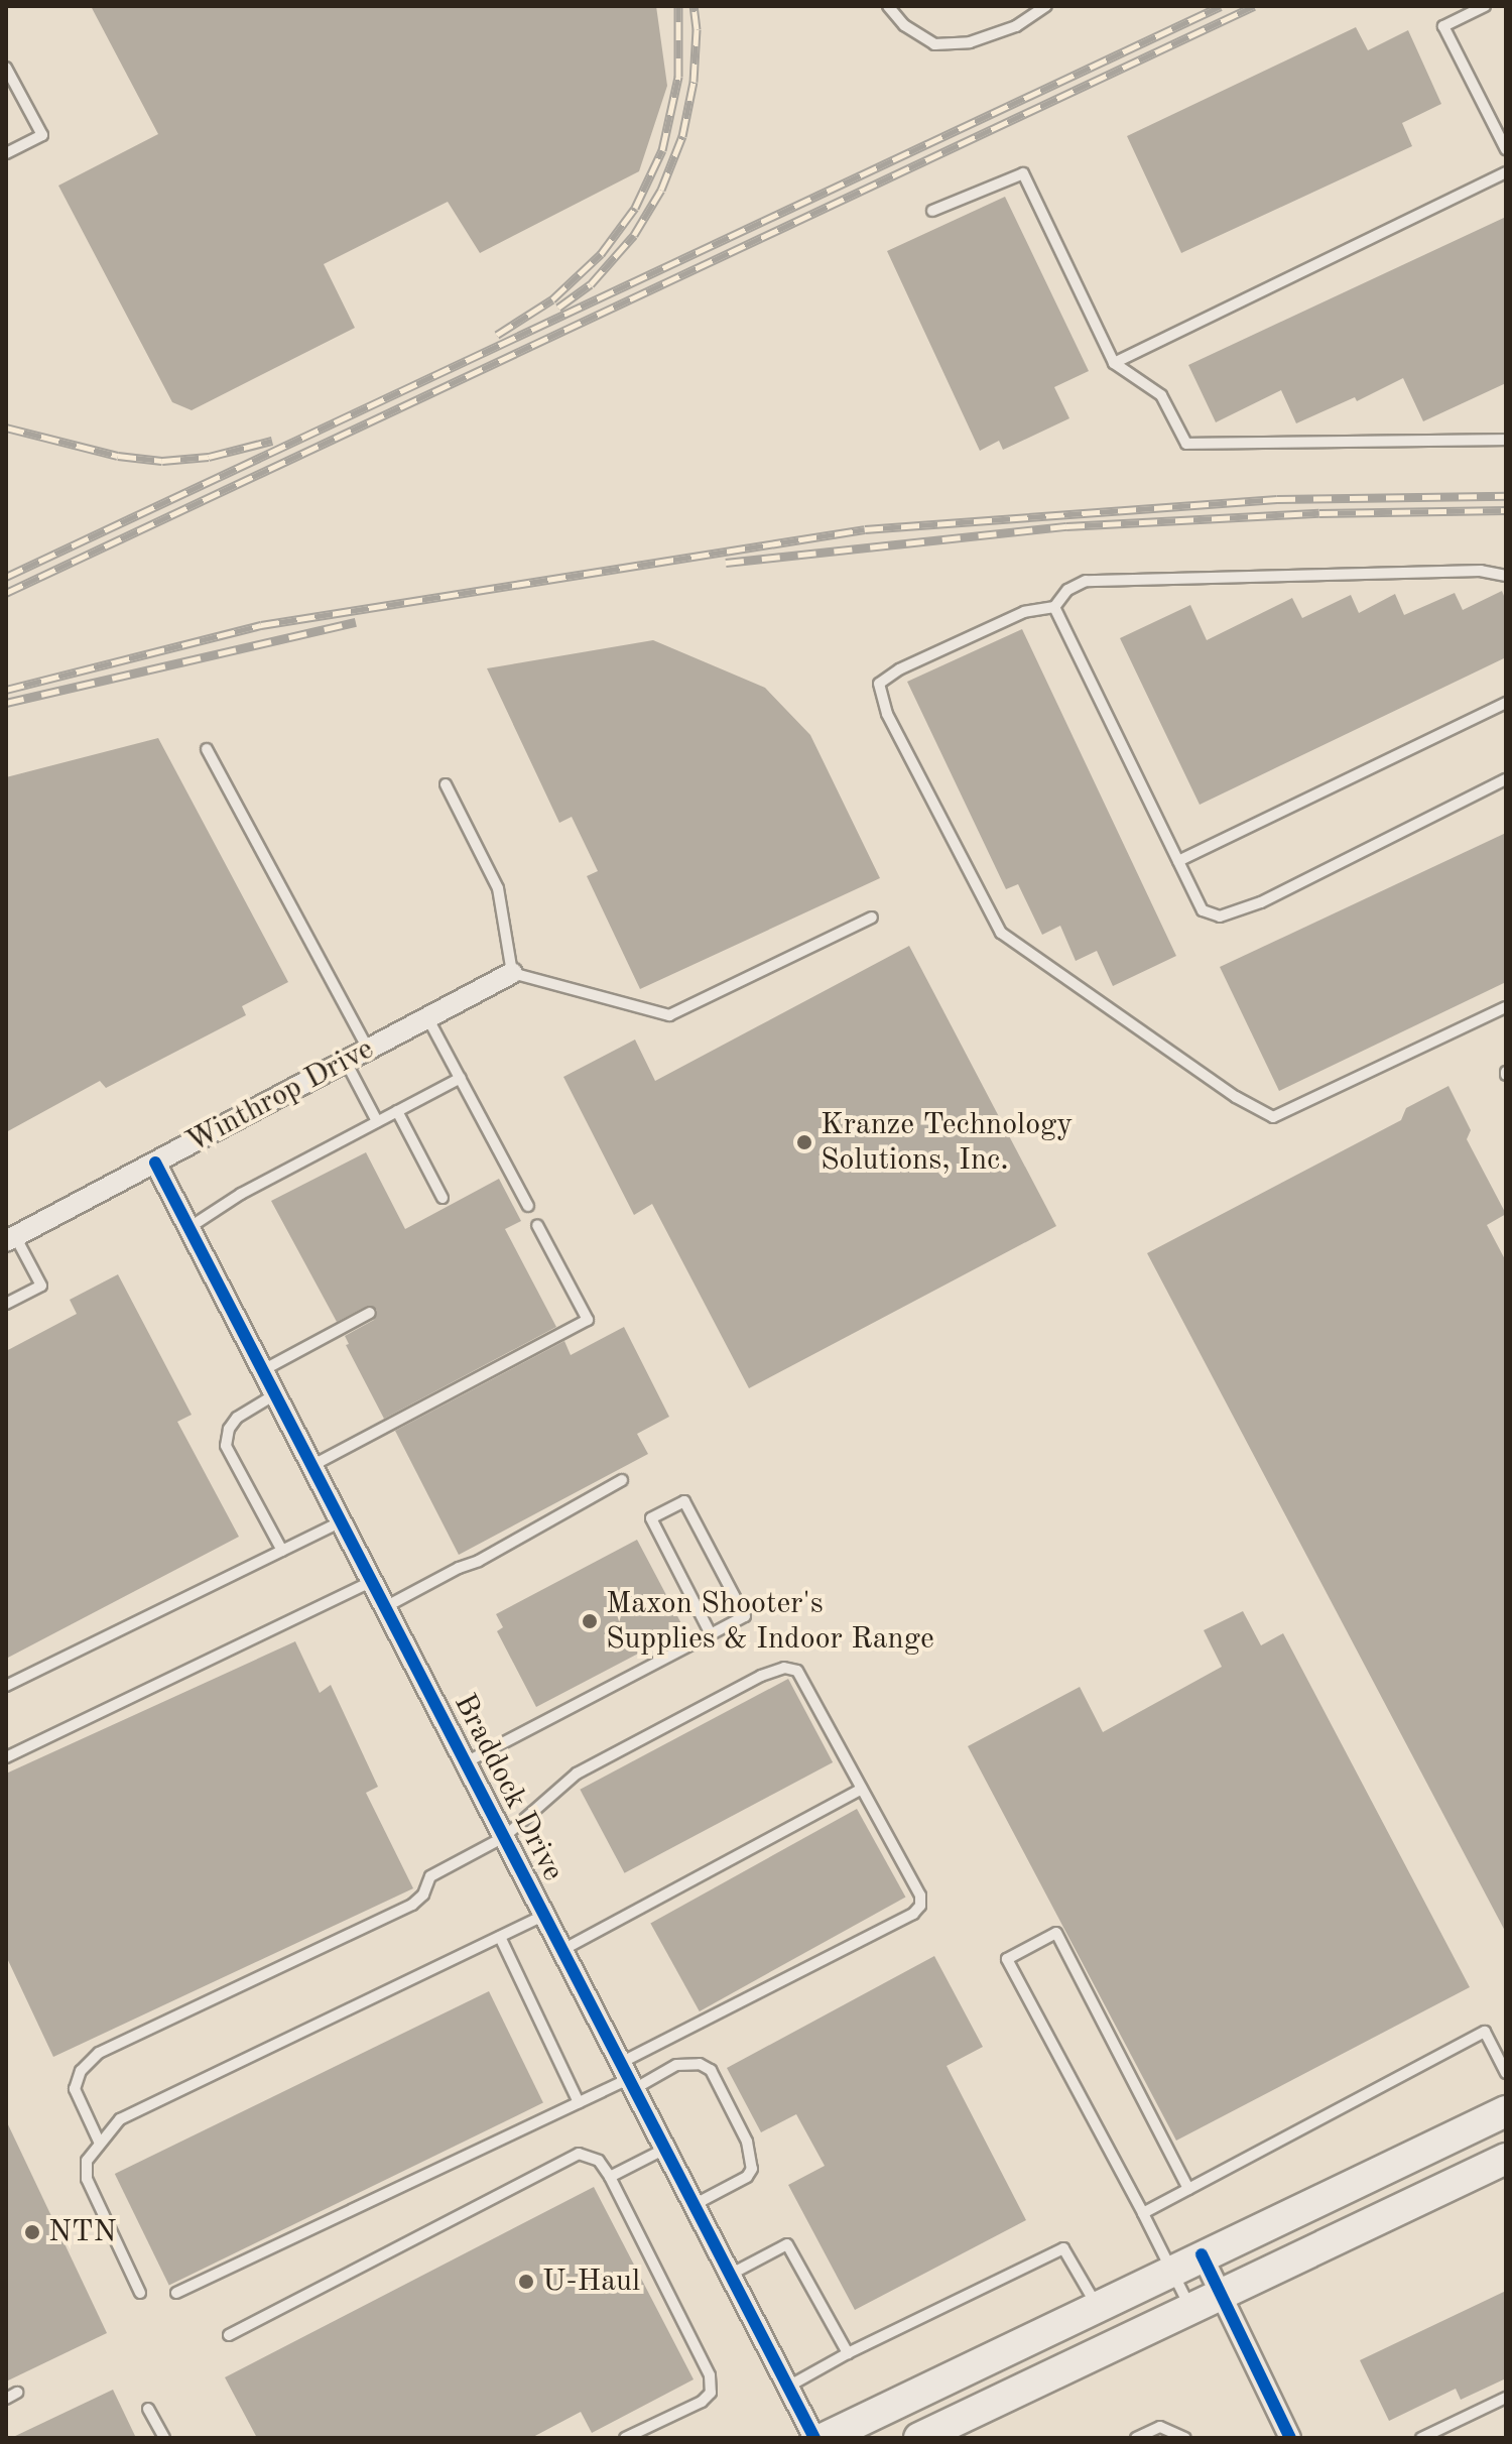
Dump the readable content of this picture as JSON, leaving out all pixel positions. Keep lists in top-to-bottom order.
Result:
{
  "streets": {
    "street": ["Winthrop Drive", "Braddock Drive"]
  },
  "crossings": [
    ["Winthrop Drive", "Braddock Drive"]
  ],
  "places": [
    "Kranze Technology Solutions, Inc.",
    "Maxon Shooter's Supplies & Indoor Range",
    "NTN",
    "U-Haul"
  ]
}
